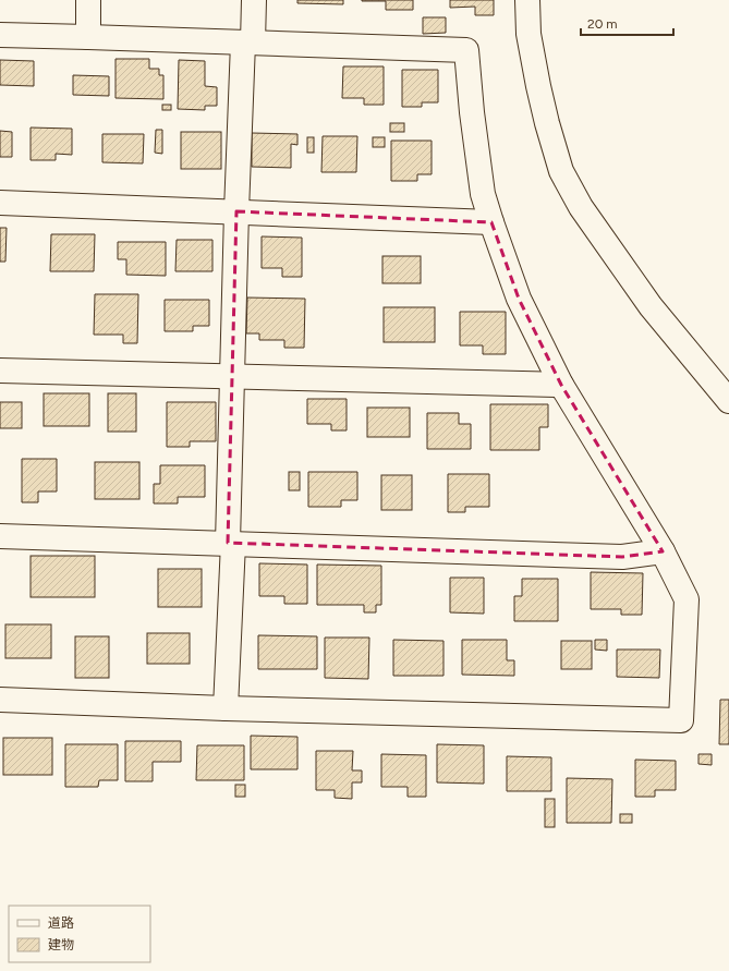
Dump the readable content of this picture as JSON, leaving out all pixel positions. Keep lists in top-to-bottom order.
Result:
{
  "legend": ["道路", "建物"],
  "scale_bar": "20 m"
}
